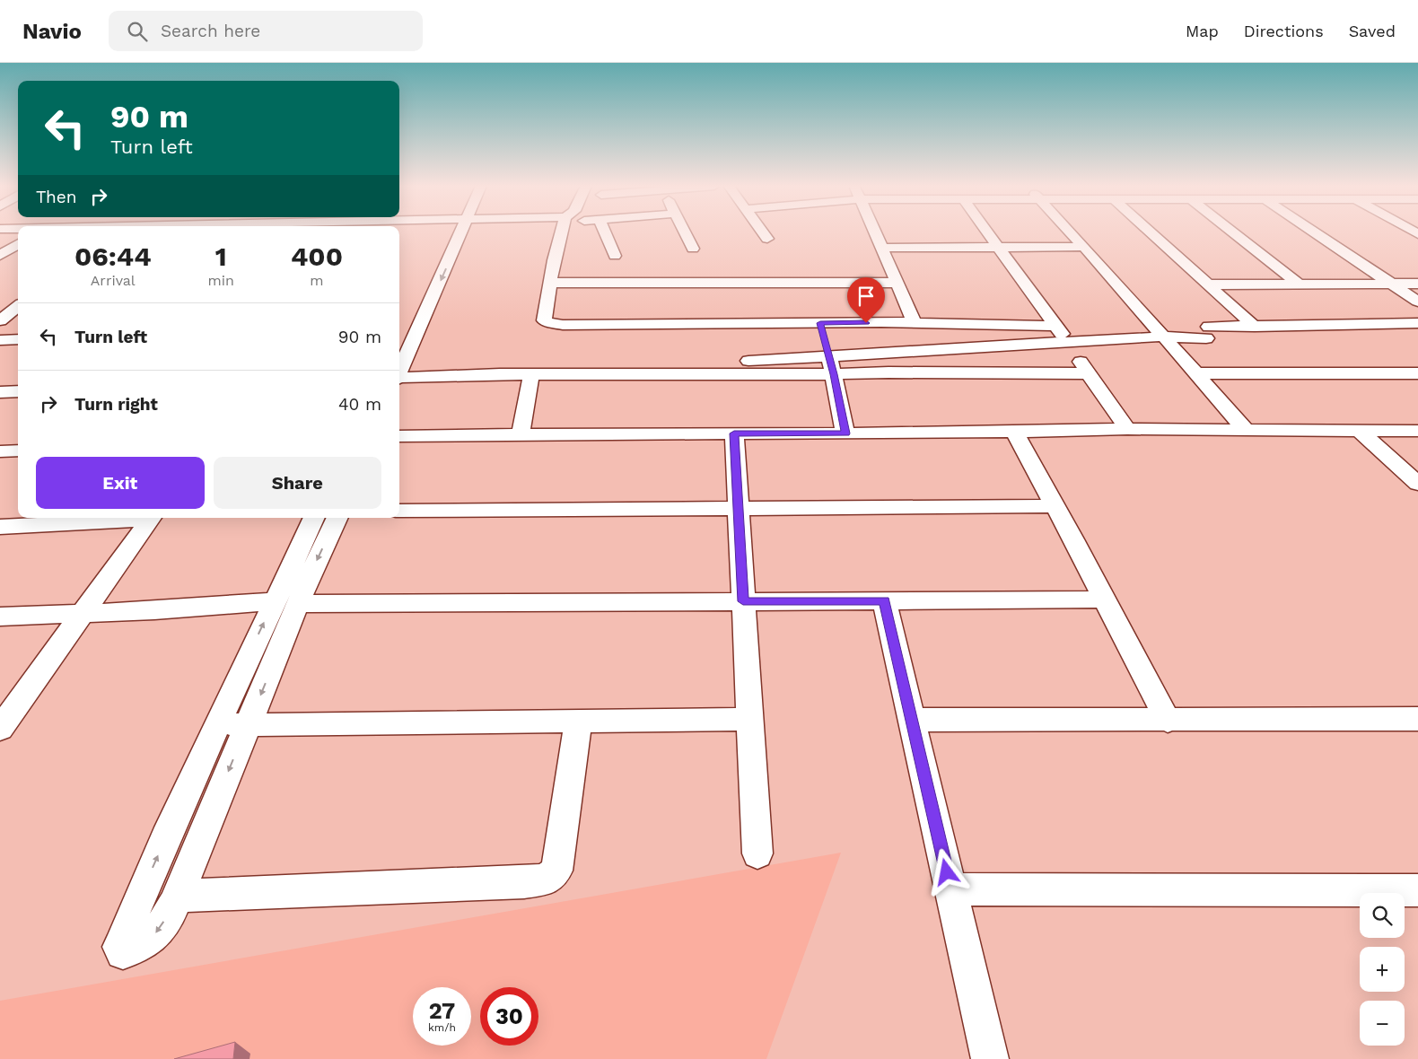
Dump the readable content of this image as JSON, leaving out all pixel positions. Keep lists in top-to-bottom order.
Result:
{
  "page": {
    "header": "Navio",
    "search": "Search here",
    "nav": ["Map", "Directions", "Saved"],
    "turn": ["90 m", "Turn left"],
    "then": "Then",
    "eta": [
      "06:44",
      "Arrival",
      "1",
      "min",
      "400",
      "m"
    ],
    "list": [
      {
        "name": "Turn left",
        "value": "90 m"
      },
      {
        "name": "Turn right",
        "value": "40 m"
      }
    ],
    "buttons": ["Exit", "Share"],
    "map_buttons": ["+", "−"],
    "speed": "27 km/h",
    "limit": "30"
  }
}
